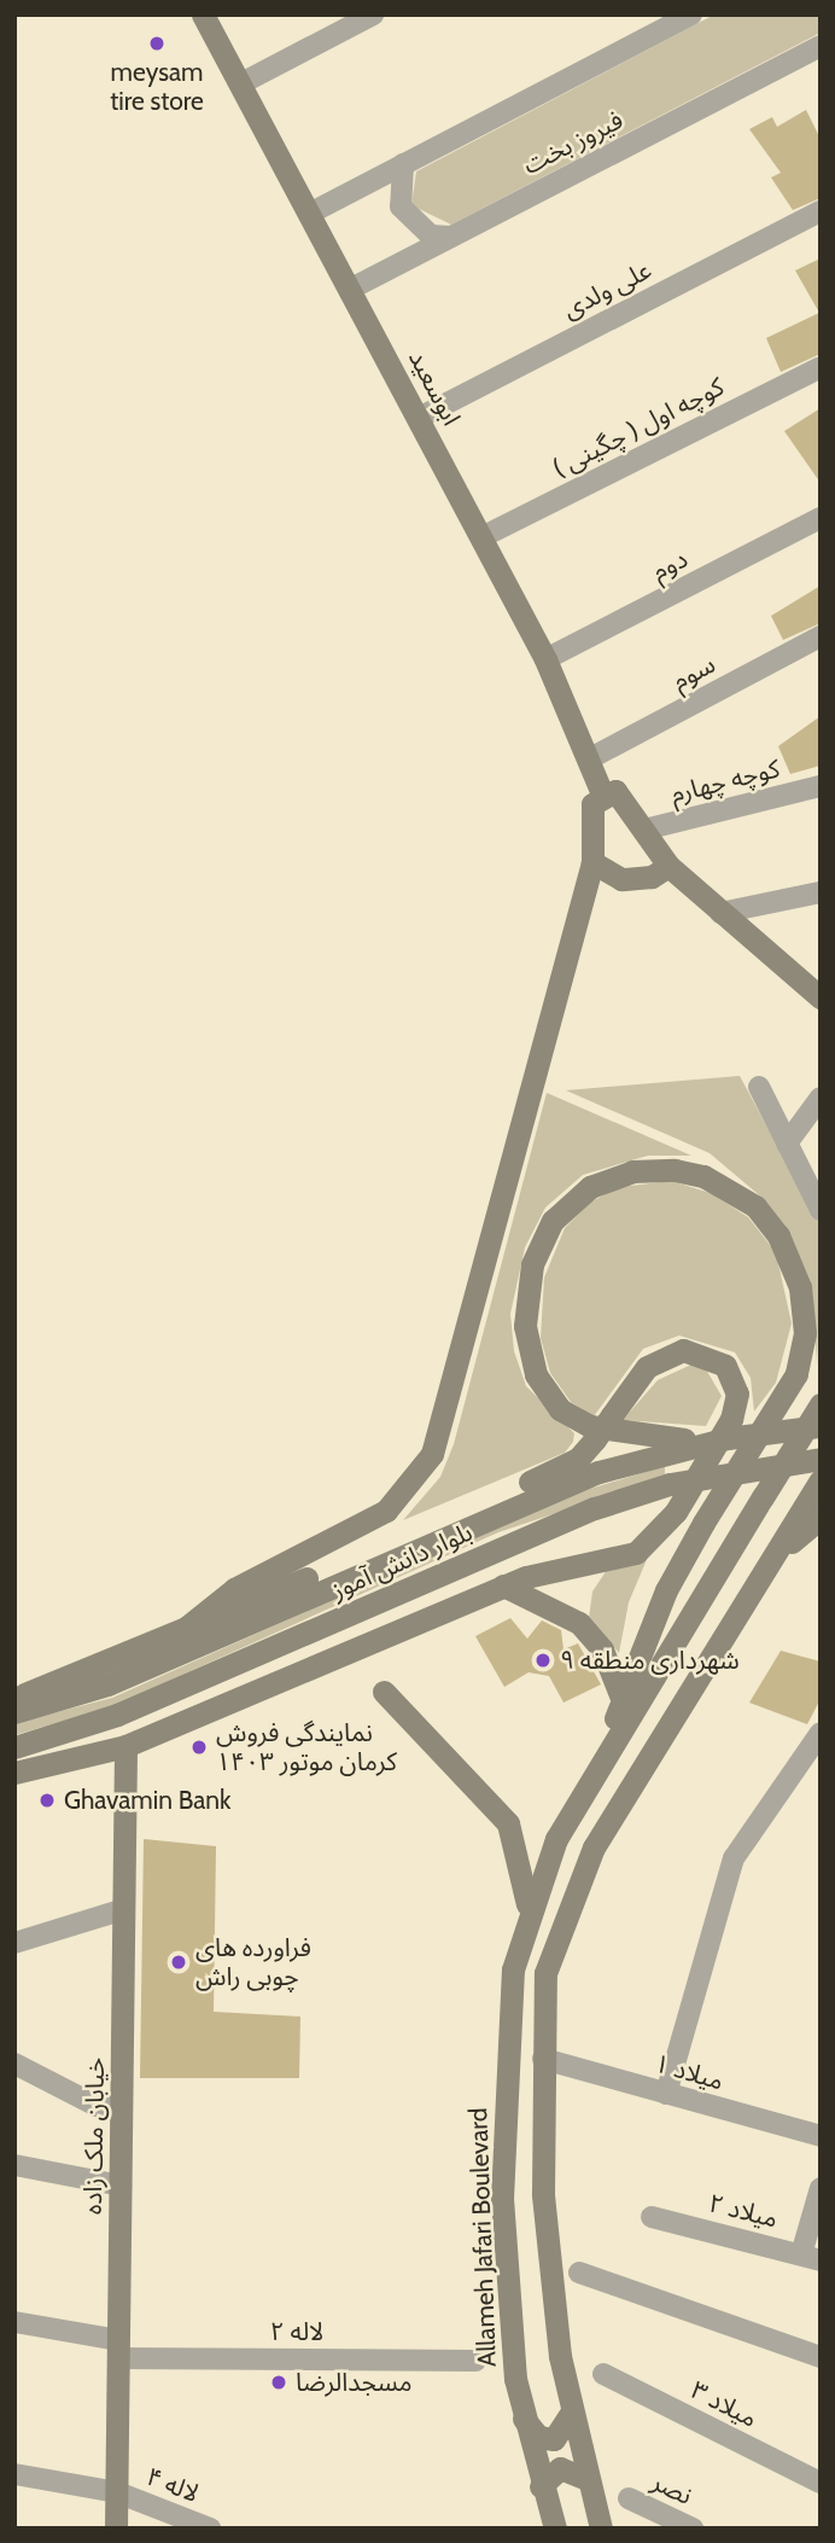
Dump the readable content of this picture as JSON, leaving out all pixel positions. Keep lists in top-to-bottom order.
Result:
{
  "streets": {
    "main road": [
      "ابوسعید",
      "بلوار دانش آموز",
      "خیابان ملک زاده",
      "Allameh Jafari Boulevard"
    ],
    "street": [
      "فیروز بخت",
      "علی ولدی",
      "کوچه اول ( چگینی )",
      "دوم",
      "سوم",
      "کوچه چهارم",
      "میلاد ۱",
      "میلاد ۲",
      "لاله ۲",
      "میلاد ۳",
      "لاله ۴",
      "نصر"
    ]
  },
  "crossings": [
    ["فیروز بخت", "ابوسعید"],
    ["علی ولدی", "ابوسعید"],
    ["ابوسعید", "کوچه اول ( چگینی )"],
    ["ابوسعید", "دوم"],
    ["ابوسعید", "سوم"],
    ["خیابان ملک زاده", "لاله ۲"],
    ["خیابان ملک زاده", "لاله ۴"]
  ],
  "places": [
    "meysam tire store",
    "شهرداری منطقه ۹",
    "نمایندگی فروش ۱۴۰۳ کرمان موتور",
    "Ghavamin Bank",
    "فراورده های چوبی راش",
    "مسجدالرضا"
  ]
}
